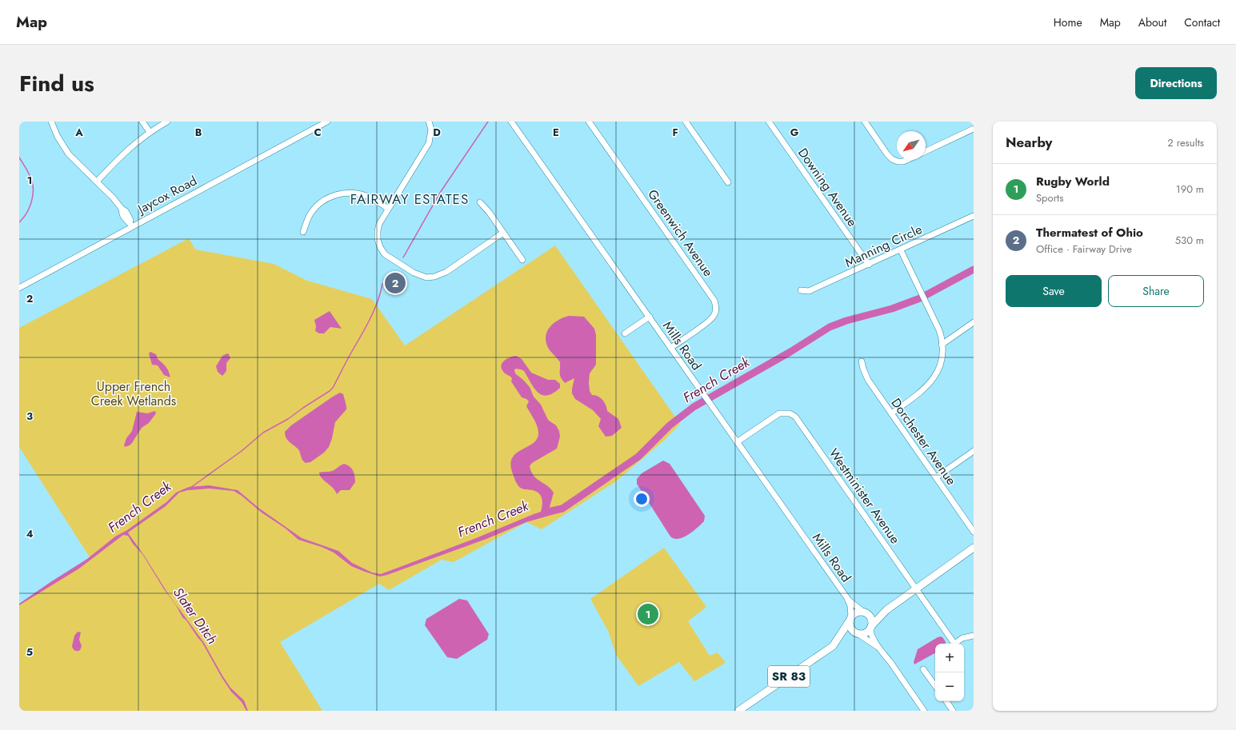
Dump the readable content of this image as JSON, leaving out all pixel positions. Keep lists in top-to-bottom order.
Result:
{
  "streets": {
    "main road": ["SR 83"],
    "street": [
      "Downing Avenue",
      "Jaycox Road",
      "Greenwich Avenue",
      "Manning Circle",
      "Mills Road",
      "Dorchester Avenue",
      "Westminister Avenue"
    ]
  },
  "crossings": [
    ["Downing Avenue", "Manning Circle"],
    ["Greenwich Avenue", "Mills Road"],
    ["Mills Road", "Westminister Avenue"],
    ["Mills Road", "SR 83"]
  ],
  "districts": ["FAIRWAY ESTATES"],
  "water": ["French Creek", "Slater Ditch"],
  "parks": ["Upper French Creek Wetlands"],
  "north": "bottom left",
  "page": {
    "header": "Map",
    "nav": [
      "Home",
      "Map",
      "About",
      "Contact"
    ],
    "title": "Find us",
    "buttons": [
      "Directions",
      ["Save", "Share"]
    ],
    "heading": ["Nearby", "2 results"],
    "list": [
      {
        "mark": "1",
        "name": "Rugby World",
        "note": "Sports",
        "value": "190 m"
      },
      {
        "mark": "2",
        "name": "Thermatest of Ohio",
        "note": "Office · Fairway Drive",
        "value": "530 m"
      }
    ],
    "pins": ["2", "1"],
    "map_buttons": ["+", "−"]
  },
  "grid": {
    "columns": [
      "A",
      "B",
      "C",
      "D",
      "E",
      "F",
      "G"
    ],
    "rows": [
      "1",
      "2",
      "3",
      "4",
      "5"
    ]
  }
}
